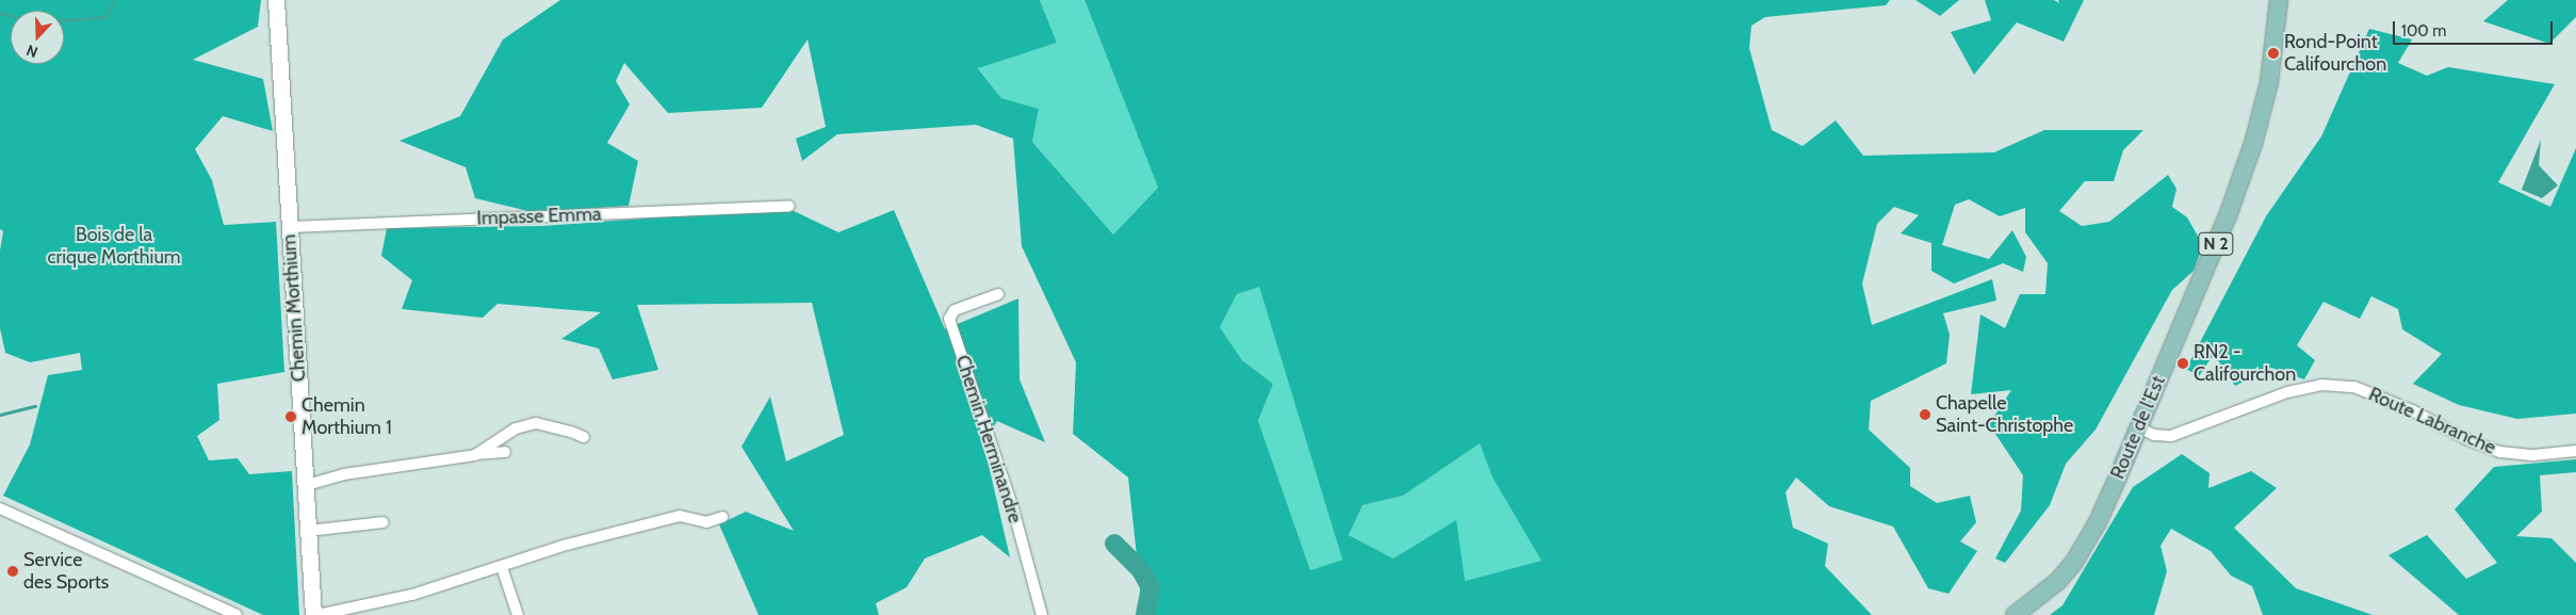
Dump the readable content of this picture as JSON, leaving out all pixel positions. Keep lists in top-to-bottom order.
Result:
{
  "streets": {
    "main road": ["N 2", "Route de l'Est"],
    "street": [
      "Impasse Emma",
      "Chemin Morthium",
      "Route Labranche",
      "Chemin Herminandre"
    ]
  },
  "crossings": [
    ["Impasse Emma", "Chemin Morthium"],
    ["Route Labranche", "Route de l'Est"]
  ],
  "parks": ["Bois de la crique Morthium"],
  "places": [
    "Rond-Point Califourchon",
    "RN2 - Califourchon",
    "Chapelle Saint-Christophe",
    "Chemin Morthium 1",
    "Service des Sports"
  ],
  "scale_bar": "100 m",
  "north": "bottom"
}
